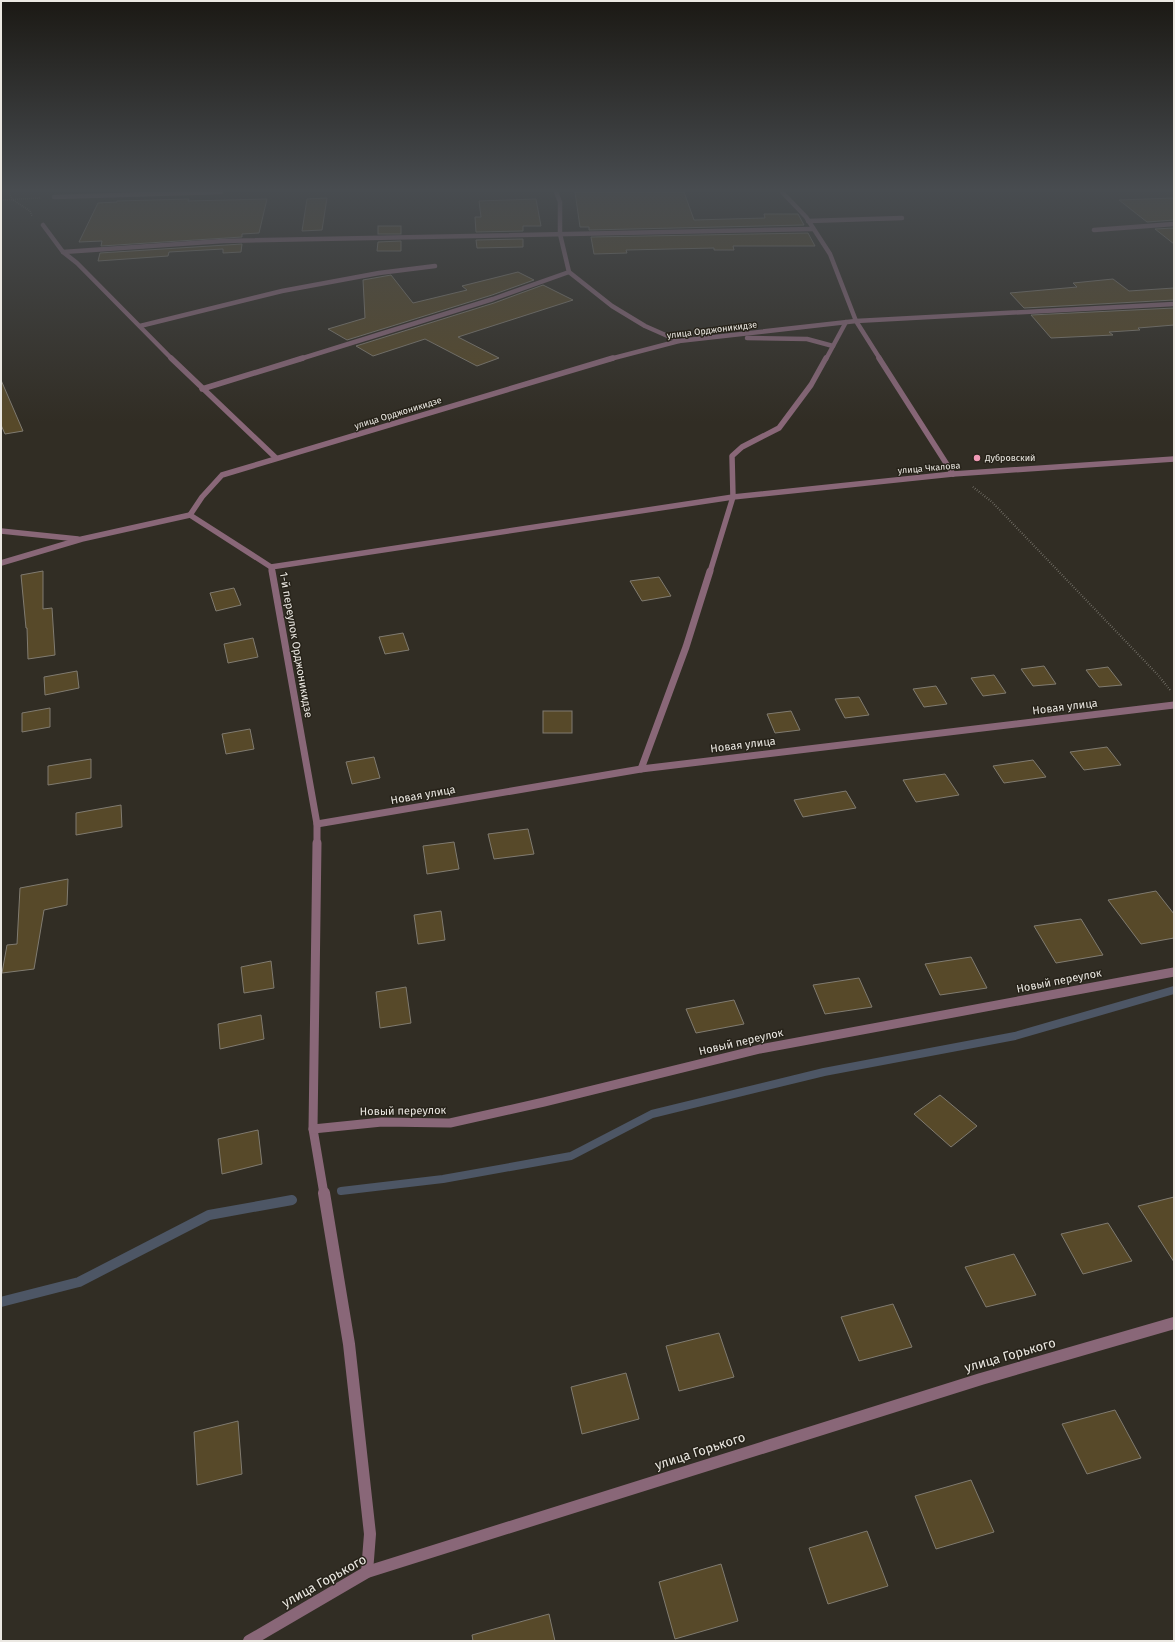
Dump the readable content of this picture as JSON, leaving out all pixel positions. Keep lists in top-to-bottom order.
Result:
{
  "streets": {
    "street": [
      "улица Орджоникидзе",
      "улица Чкалова",
      "1-й переулок Орджоникидзе",
      "Новая улица",
      "Новый переулок",
      "улица Горького"
    ]
  },
  "crossings": [
    ["улица Орджоникидзе", "1-й переулок Орджоникидзе"],
    ["улица Чкалова", "1-й переулок Орджоникидзе"],
    ["1-й переулок Орджоникидзе", "Новая улица"],
    ["1-й переулок Орджоникидзе", "Новый переулок"],
    ["1-й переулок Орджоникидзе", "улица Горького"]
  ],
  "places": ["Дубровский"]
}
